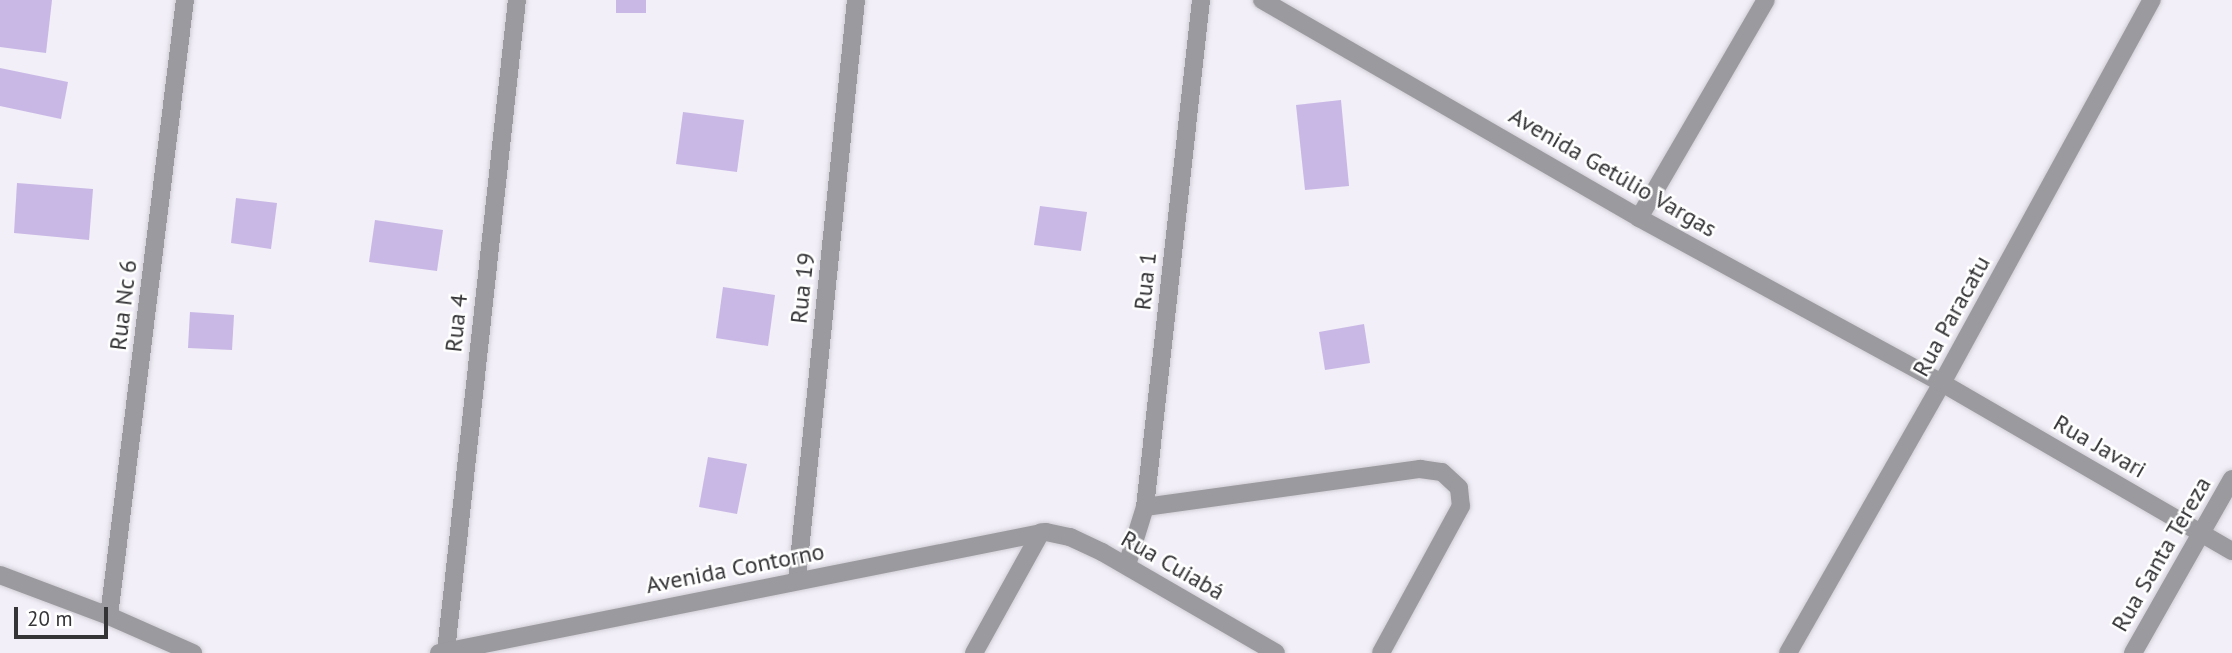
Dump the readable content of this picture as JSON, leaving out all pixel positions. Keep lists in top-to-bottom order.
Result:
{
  "streets": {
    "street": [
      "Avenida Getúlio Vargas",
      "Rua 1",
      "Rua 19",
      "Rua Nc 6",
      "Rua Paracatu",
      "Rua 4",
      "Rua Javari",
      "Rua Santa Tereza",
      "Rua Cuiabá",
      "Avenida Contorno"
    ]
  },
  "crossings": [
    ["Avenida Getúlio Vargas", "Rua Paracatu"],
    ["Avenida Getúlio Vargas", "Rua Javari"],
    ["Rua 1", "Rua Cuiabá"],
    ["Rua 19", "Avenida Contorno"],
    ["Rua Paracatu", "Rua Javari"],
    ["Rua 4", "Avenida Contorno"],
    ["Rua Javari", "Rua Santa Tereza"],
    ["Rua Cuiabá", "Avenida Contorno"]
  ],
  "scale_bar": "20 m"
}
